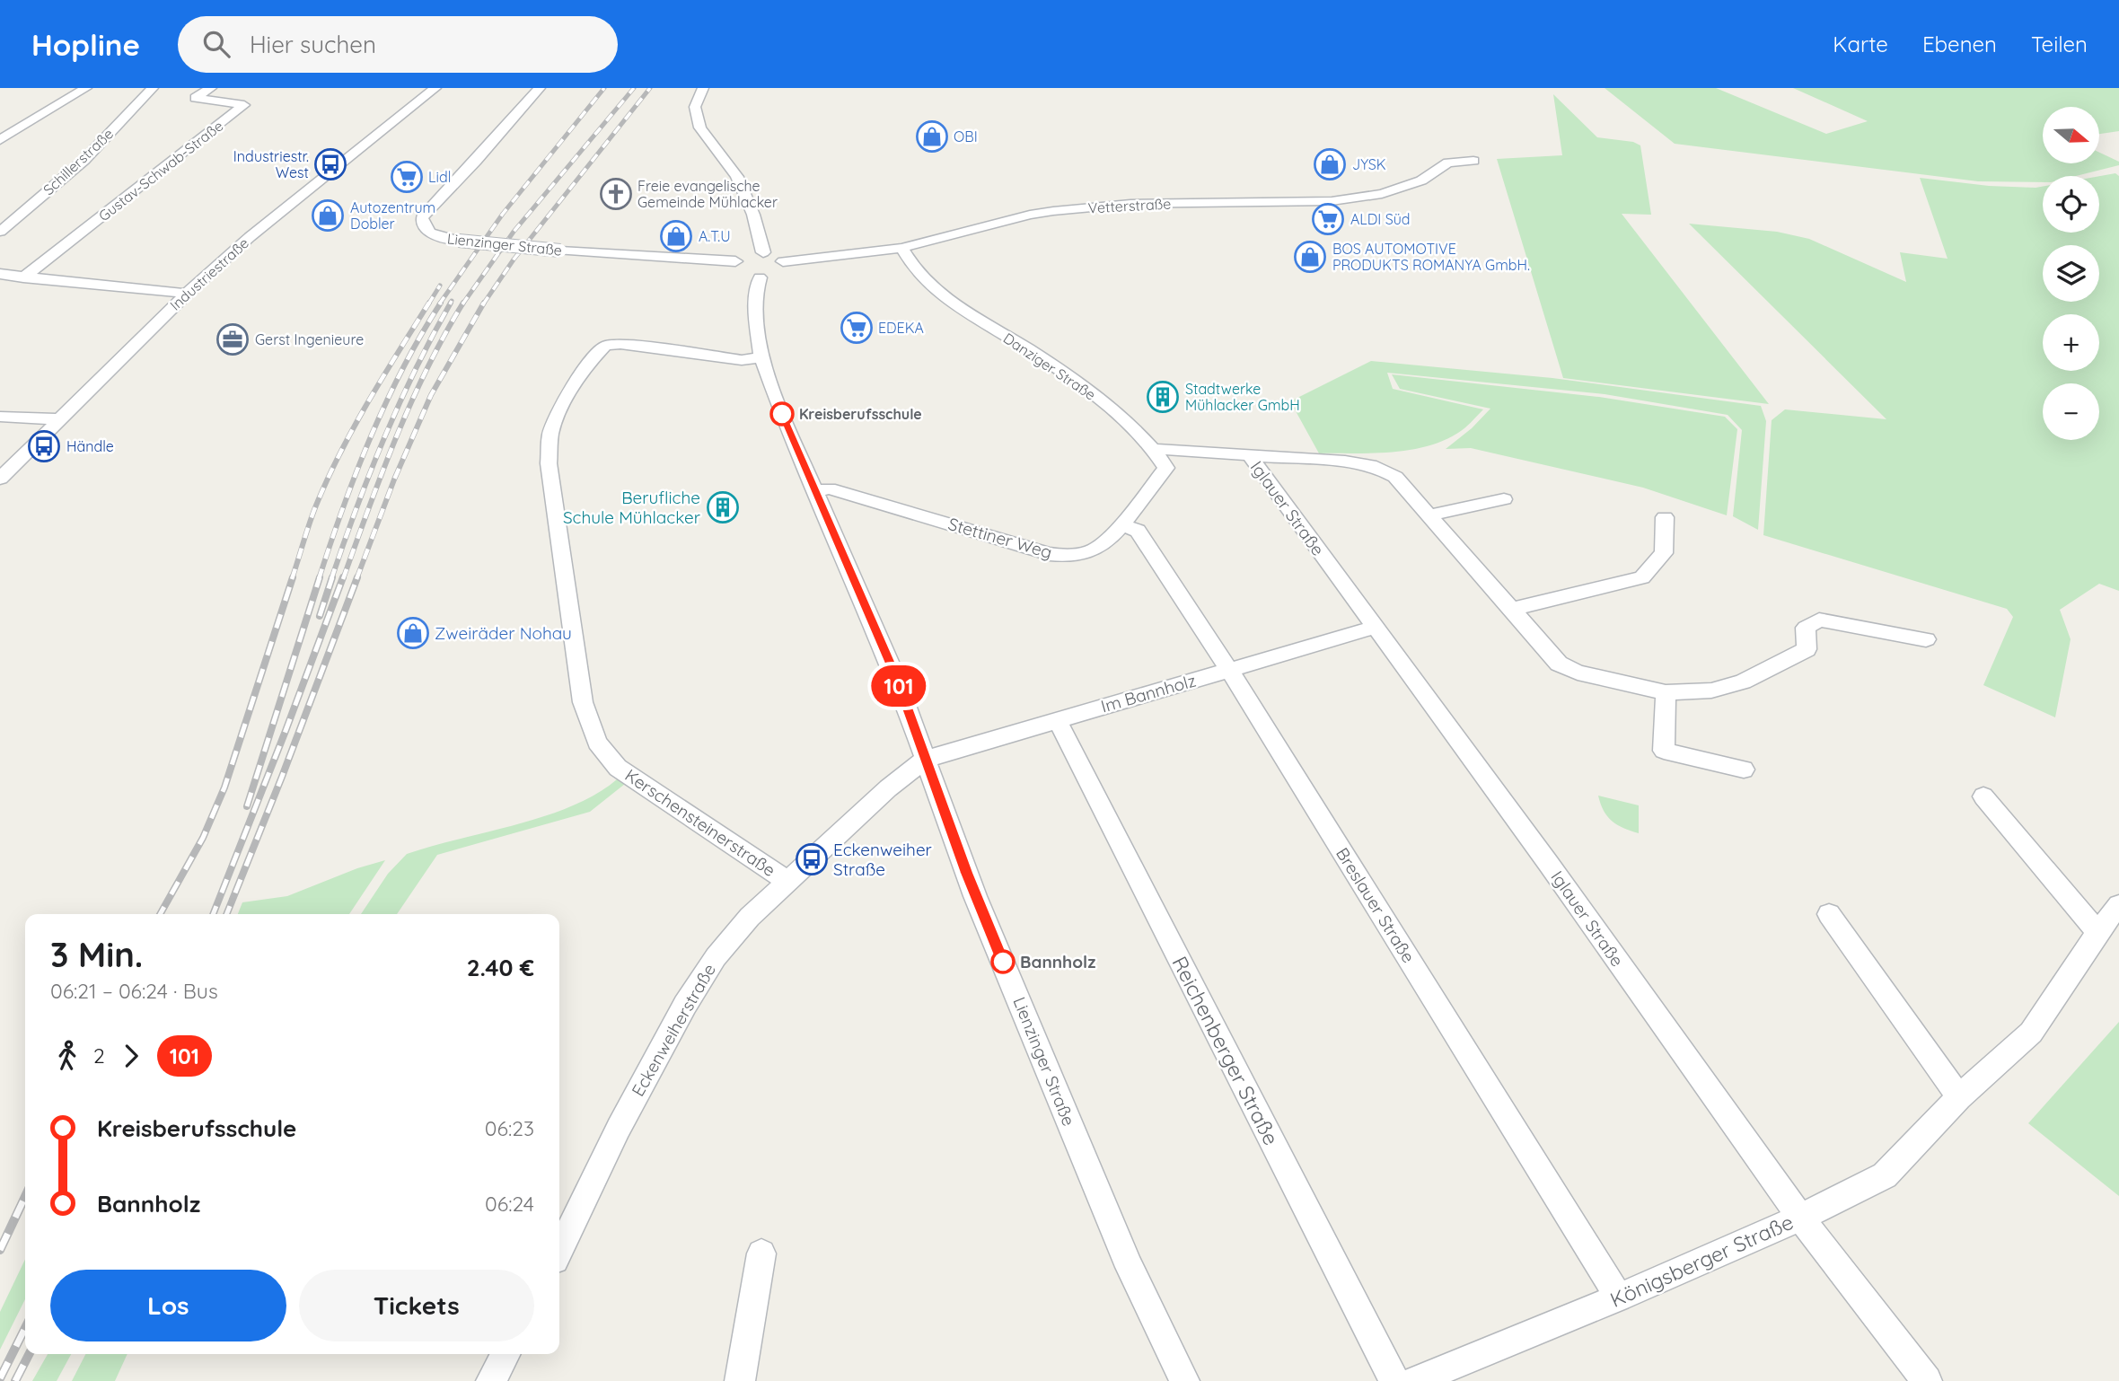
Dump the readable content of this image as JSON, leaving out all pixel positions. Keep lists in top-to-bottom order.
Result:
{
  "streets": {
    "street": [
      "Schillerstraße",
      "Gustav-Schwab-Straße",
      "Vetterstraße",
      "Lienzinger Straße",
      "Industriestraße",
      "Danziger Straße",
      "Iglauer Straße",
      "Stettiner Weg",
      "Im Bannholz",
      "Kerschensteinerstraße",
      "Breslauer Straße",
      "Eckenweiherstraße",
      "Reichenberger Straße",
      "Königsberger Straße"
    ]
  },
  "crossings": [
    ["Vetterstraße", "Danziger Straße"],
    ["Lienzinger Straße", "Stettiner Weg"],
    ["Lienzinger Straße", "Im Bannholz"],
    ["Lienzinger Straße", "Kerschensteinerstraße"],
    ["Lienzinger Straße", "Eckenweiherstraße"],
    ["Iglauer Straße", "Im Bannholz"],
    ["Iglauer Straße", "Königsberger Straße"],
    ["Stettiner Weg", "Breslauer Straße"],
    ["Im Bannholz", "Breslauer Straße"],
    ["Im Bannholz", "Eckenweiherstraße"],
    ["Im Bannholz", "Reichenberger Straße"],
    ["Kerschensteinerstraße", "Eckenweiherstraße"],
    ["Breslauer Straße", "Königsberger Straße"]
  ],
  "places": {
    "shop": [
      "OBI",
      "JYSK",
      "Autozentrum Dobler",
      "A.T.U",
      "BOS AUTOMOTIVE PRODUKTS ROMANYA GmbH.",
      "Zweiräder Nohau"
    ],
    "bus stop": ["Industriestr. West", "Händle", "Eckenweiher Straße"],
    "supermarket": ["Lidl", "ALDI Süd", "EDEKA"],
    "church": ["Freie evangelische Gemeinde Mühlacker"],
    "office": ["Gerst Ingenieure"],
    "building": ["Stadtwerke Mühlacker GmbH", "Berufliche Schule Mühlacker"],
    "other": ["Kreisberufsschule", "Bannholz"]
  },
  "lines": ["bus line 101"],
  "north": "right",
  "page": {
    "header": "Hopline",
    "search": "Hier suchen",
    "nav": ["Karte", "Ebenen", "Teilen"],
    "on_map": "101",
    "map_buttons": ["+", "−"],
    "heading": ["3 Min.", "06:21 – 06:24 · Bus", "2.40 €"],
    "legs": ["2", "101"],
    "list": [
      {
        "name": "Kreisberufsschule",
        "value": "06:23"
      },
      {
        "name": "Bannholz",
        "value": "06:24"
      }
    ],
    "buttons": ["Los", "Tickets"]
  }
}
